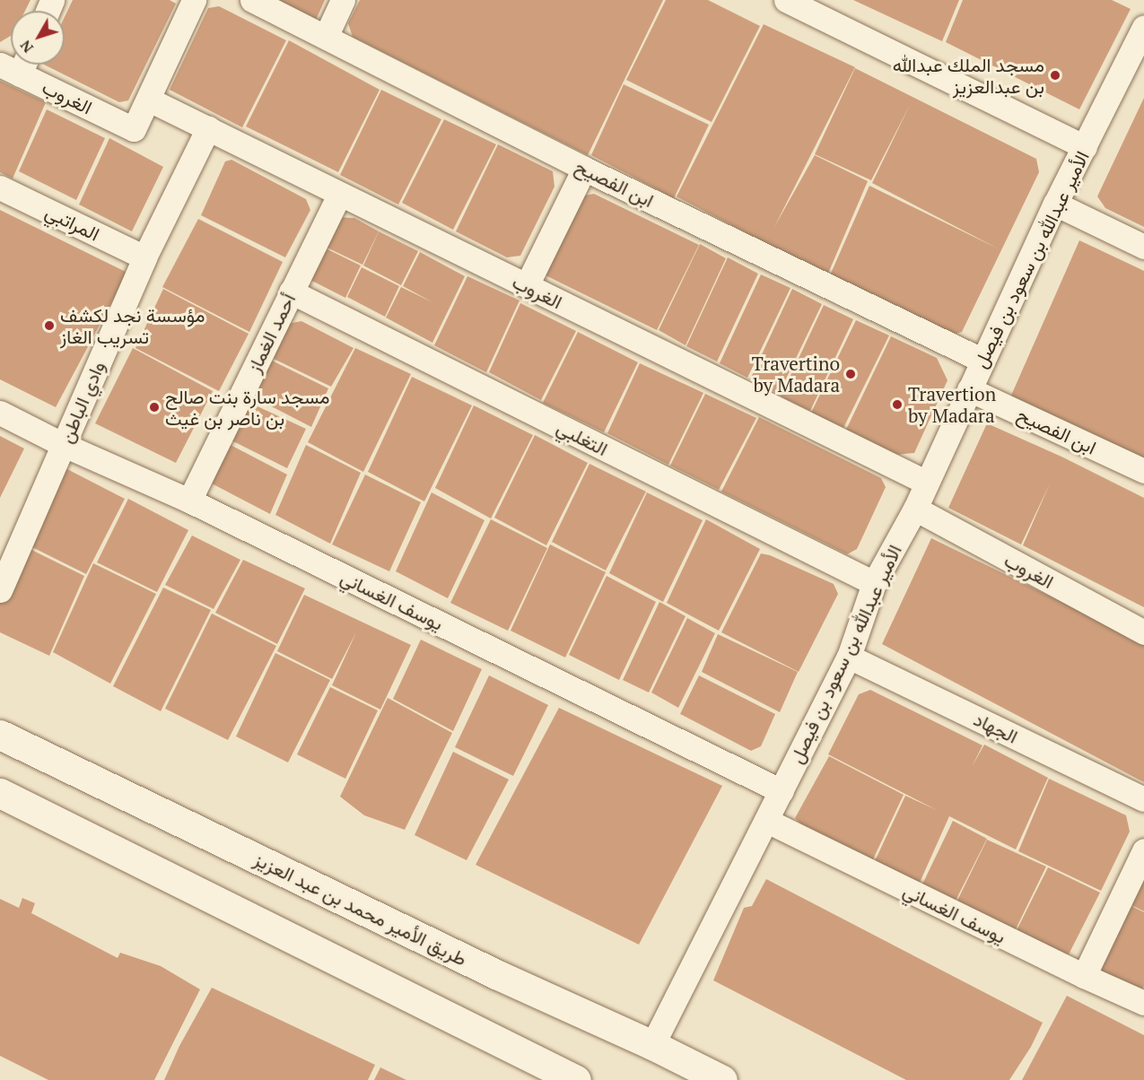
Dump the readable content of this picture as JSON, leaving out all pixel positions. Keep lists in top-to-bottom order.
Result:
{
  "streets": {
    "main road": ["طريق الأمير محمد بن عبد العزيز"],
    "street": [
      "الغروب",
      "ابن الفصيح",
      "المراتبي",
      "الأمير عبدالله بن سعود بن فيصل",
      "أحمد الغماز",
      "وادي الباطن",
      "التغلبي",
      "يوسف الغساني",
      "الجهاد"
    ]
  },
  "crossings": [
    ["الغروب", "الأمير عبدالله بن سعود بن فيصل"],
    ["الغروب", "أحمد الغماز"],
    ["الغروب", "وادي الباطن"],
    ["ابن الفصيح", "الأمير عبدالله بن سعود بن فيصل"],
    ["المراتبي", "وادي الباطن"],
    ["الأمير عبدالله بن سعود بن فيصل", "التغلبي"],
    ["الأمير عبدالله بن سعود بن فيصل", "يوسف الغساني"],
    ["الأمير عبدالله بن سعود بن فيصل", "الجهاد"],
    ["الأمير عبدالله بن سعود بن فيصل", "طريق الأمير محمد بن عبد العزيز"],
    ["أحمد الغماز", "التغلبي"],
    ["أحمد الغماز", "يوسف الغساني"],
    ["وادي الباطن", "يوسف الغساني"]
  ],
  "places": [
    "مسجد الملك عبدالله بن عبدالعزيز",
    "مؤسسة نجد لكشف تسريب الغاز",
    "Travertino by Madara",
    "Travertion by Madara",
    "مسجد سارة بنت صالح بن ناصر بن غيث"
  ],
  "north": "bottom left"
}
